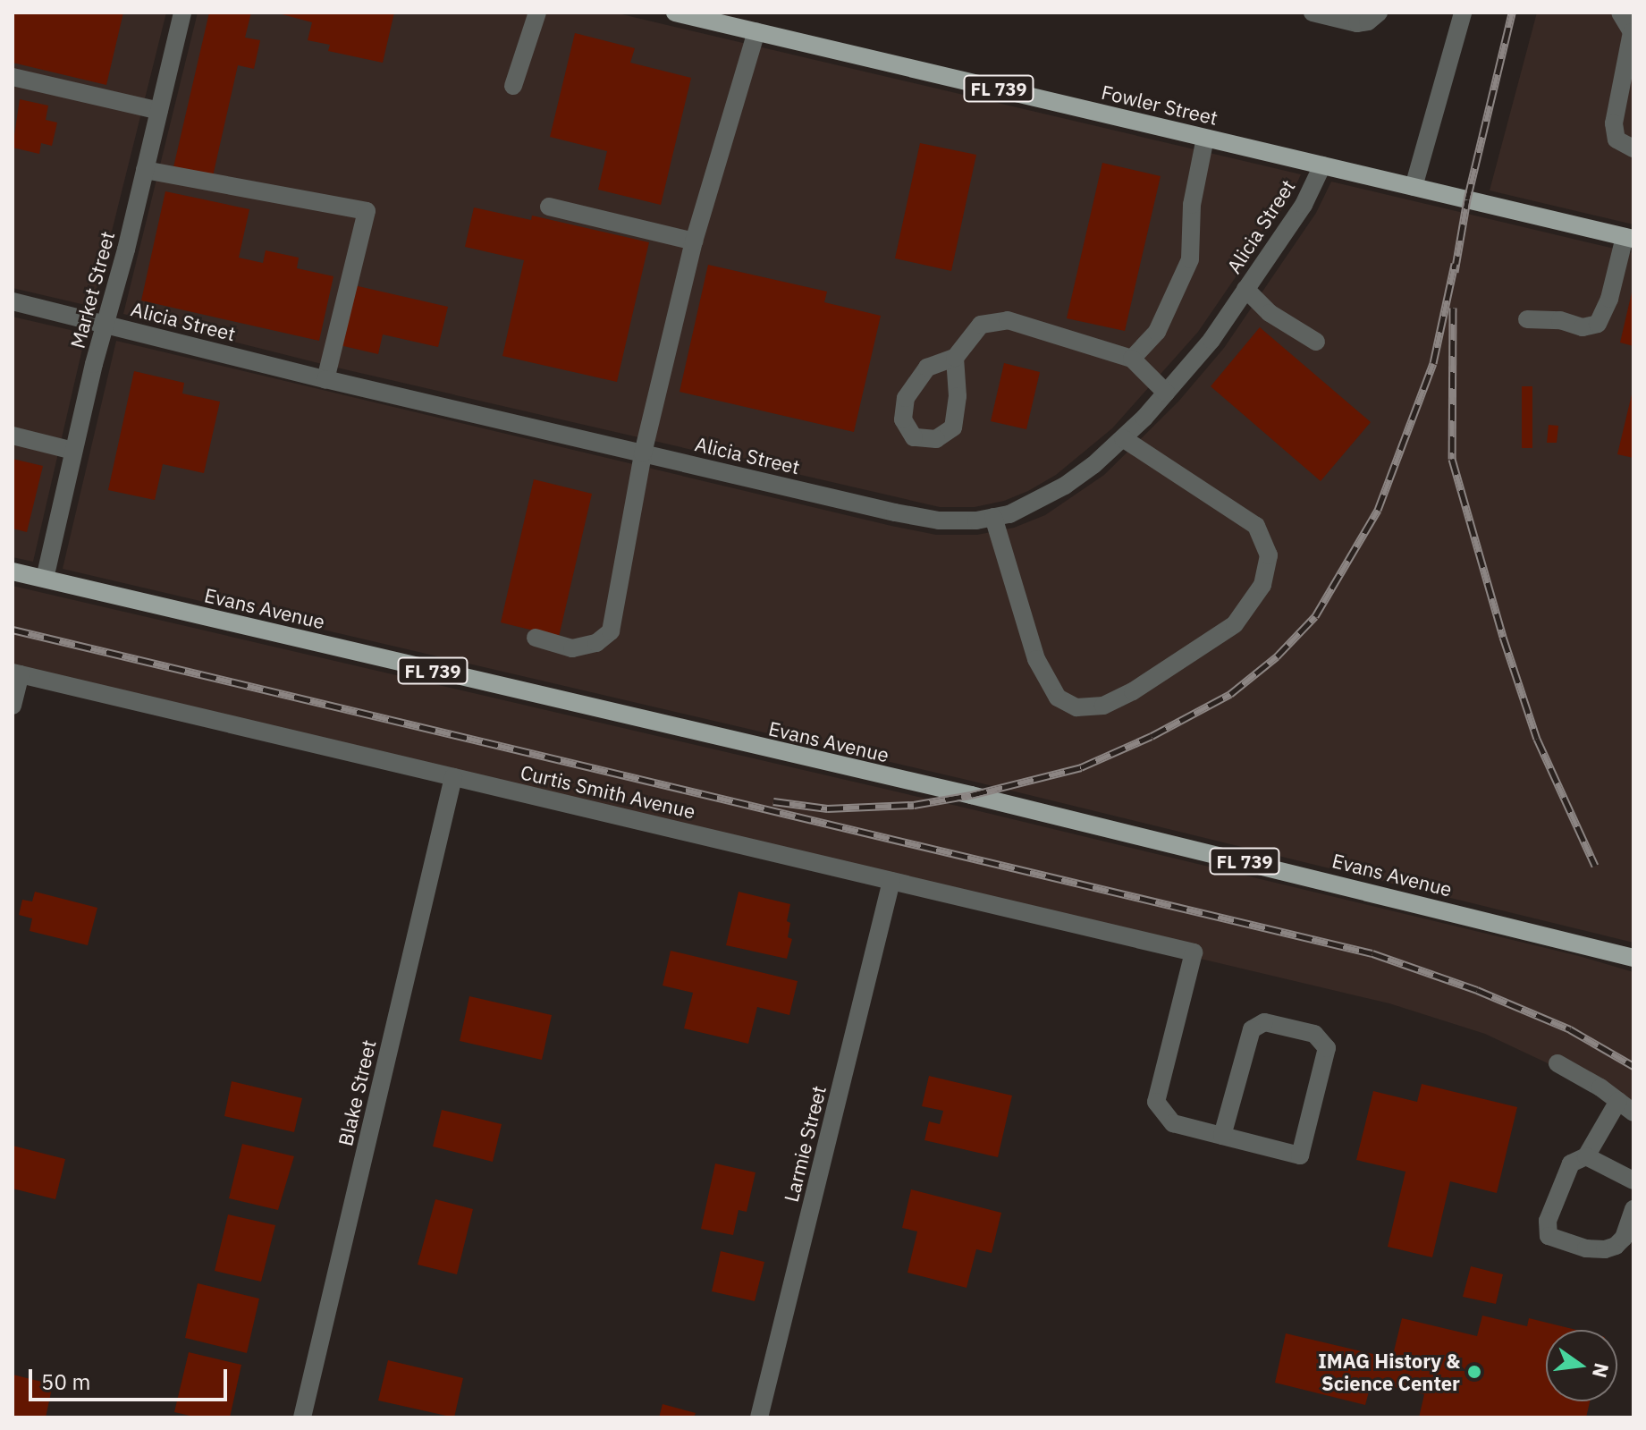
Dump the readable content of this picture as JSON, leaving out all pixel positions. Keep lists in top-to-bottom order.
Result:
{
  "streets": {
    "main road": ["FL 739", "Fowler Street", "Evans Avenue"],
    "street": [
      "Alicia Street",
      "Market Street",
      "Curtis Smith Avenue",
      "Blake Street",
      "Larmie Street"
    ]
  },
  "crossings": [
    ["Fowler Street", "Alicia Street"],
    ["Alicia Street", "Market Street"],
    ["Market Street", "Evans Avenue"],
    ["Curtis Smith Avenue", "Blake Street"],
    ["Curtis Smith Avenue", "Larmie Street"]
  ],
  "places": ["IMAG History & Science Center"],
  "scale_bar": "50 m",
  "north": "right"
}
